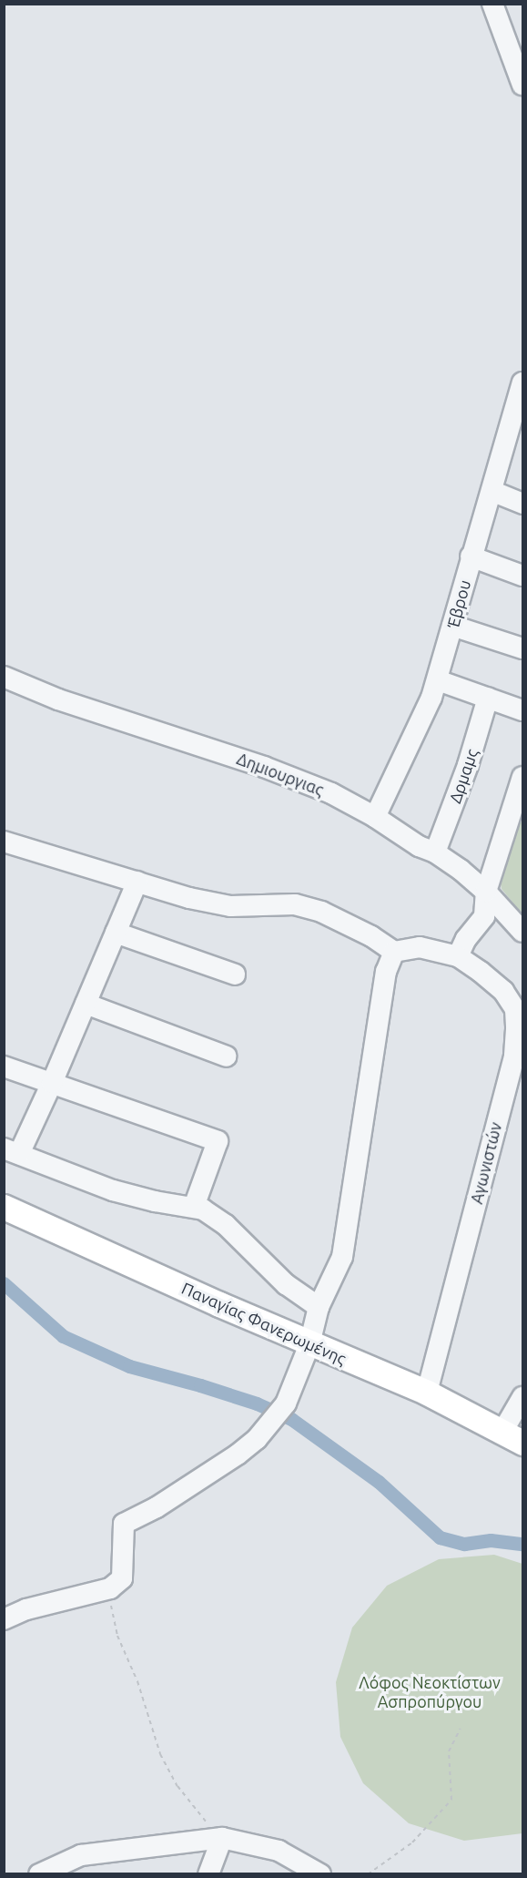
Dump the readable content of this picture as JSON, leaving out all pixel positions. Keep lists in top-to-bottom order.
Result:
{
  "streets": {
    "main road": ["Παναγίας Φανερωμένης"],
    "street": [
      "Έβρου",
      "Δημιουργιας",
      "Δρμαμς",
      "Αγωνιστών"
    ]
  },
  "crossings": [
    ["Έβρου", "Δημιουργιας"],
    ["Δημιουργιας", "Δρμαμς"],
    ["Αγωνιστών", "Παναγίας Φανερωμένης"]
  ],
  "parks": ["Λόφος Νεοκτίστων Ασπροπύργου"]
}
